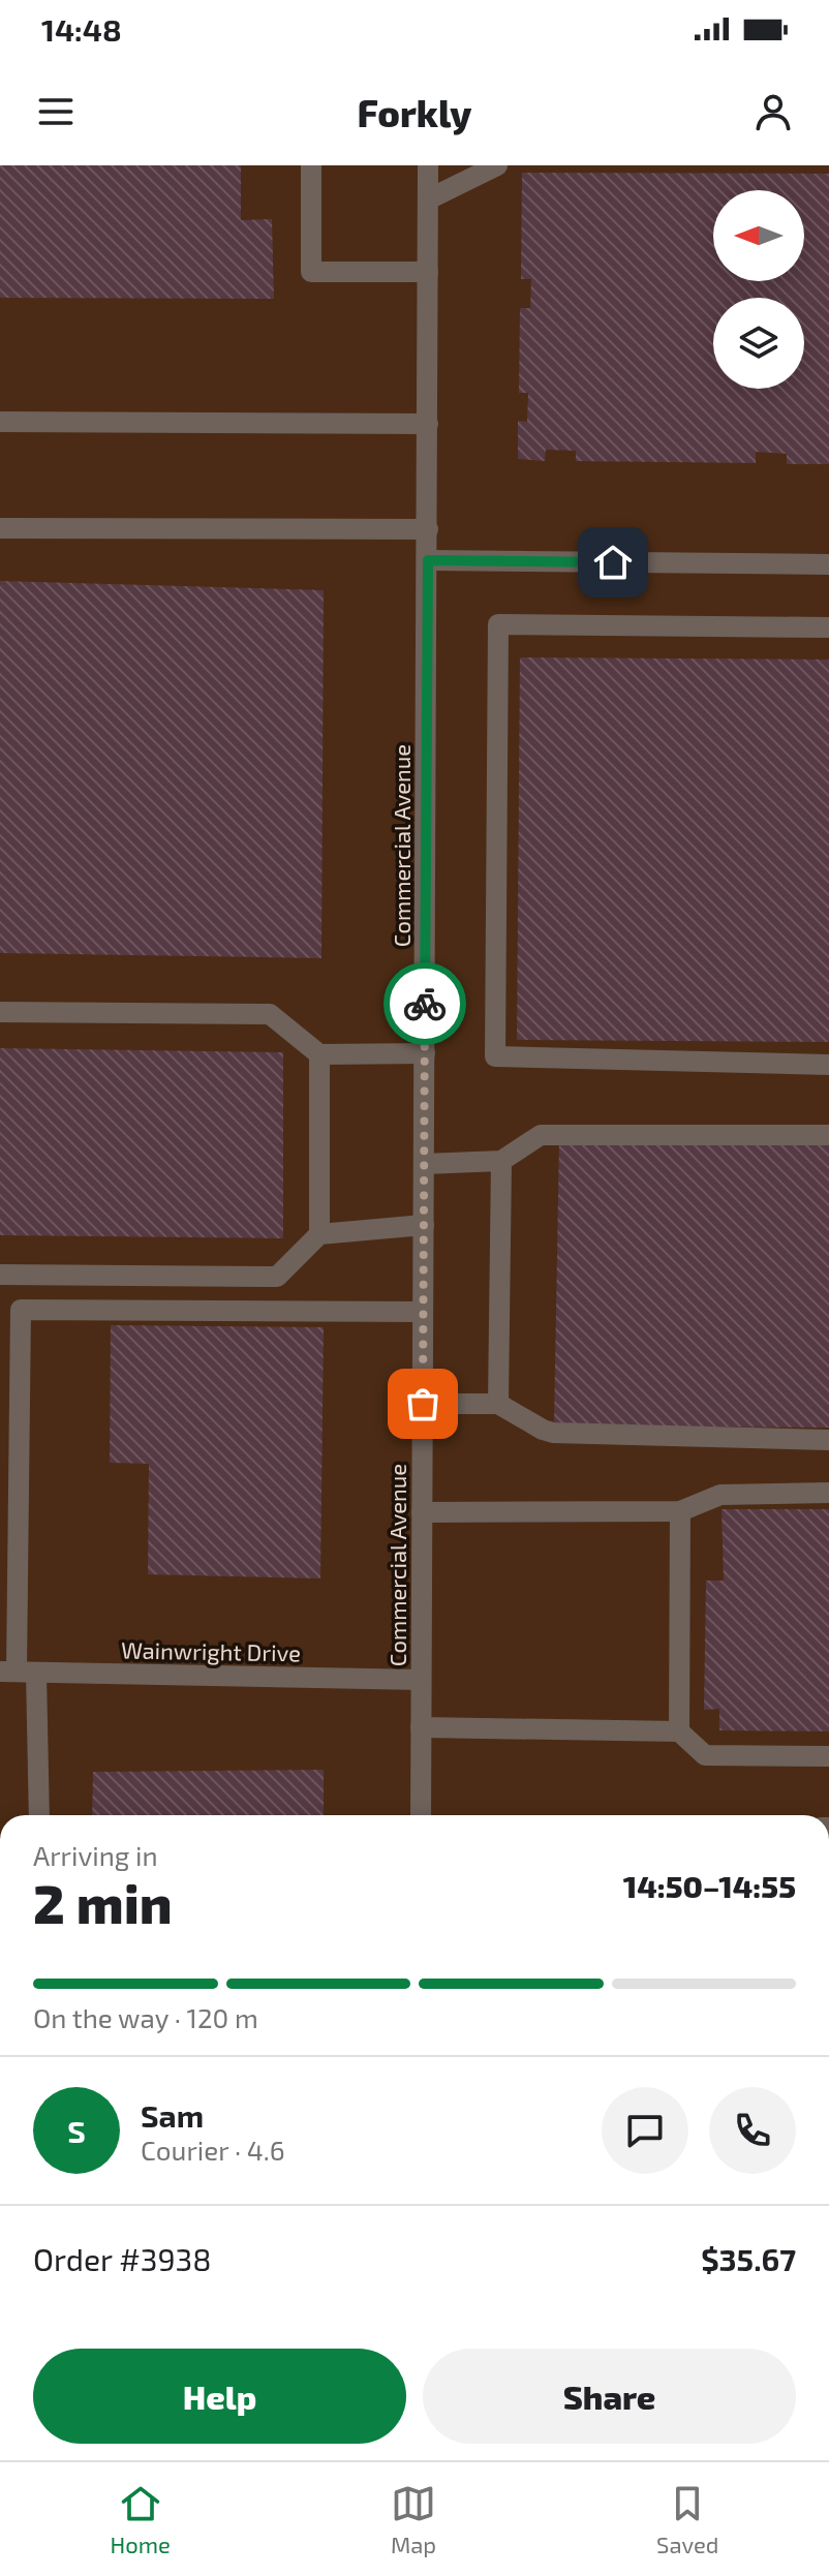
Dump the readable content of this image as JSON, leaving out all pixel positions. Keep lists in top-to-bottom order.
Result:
{
  "streets": {
    "street": ["Commercial Avenue", "Wainwright Drive"]
  },
  "crossings": [
    ["Commercial Avenue", "Wainwright Drive"]
  ],
  "north": "left",
  "page": {
    "status": "14:48",
    "header": "Forkly",
    "heading": ["2 min", "Arriving in", "14:50–14:55"],
    "panel": [
      "Sam",
      "Courier · 4.6",
      "Order #3938",
      "$35.67"
    ],
    "bar": "On the way · 120 m",
    "round": "S",
    "buttons": ["Help", "Share"],
    "tabs": ["Home", "Map", "Saved"]
  }
}
